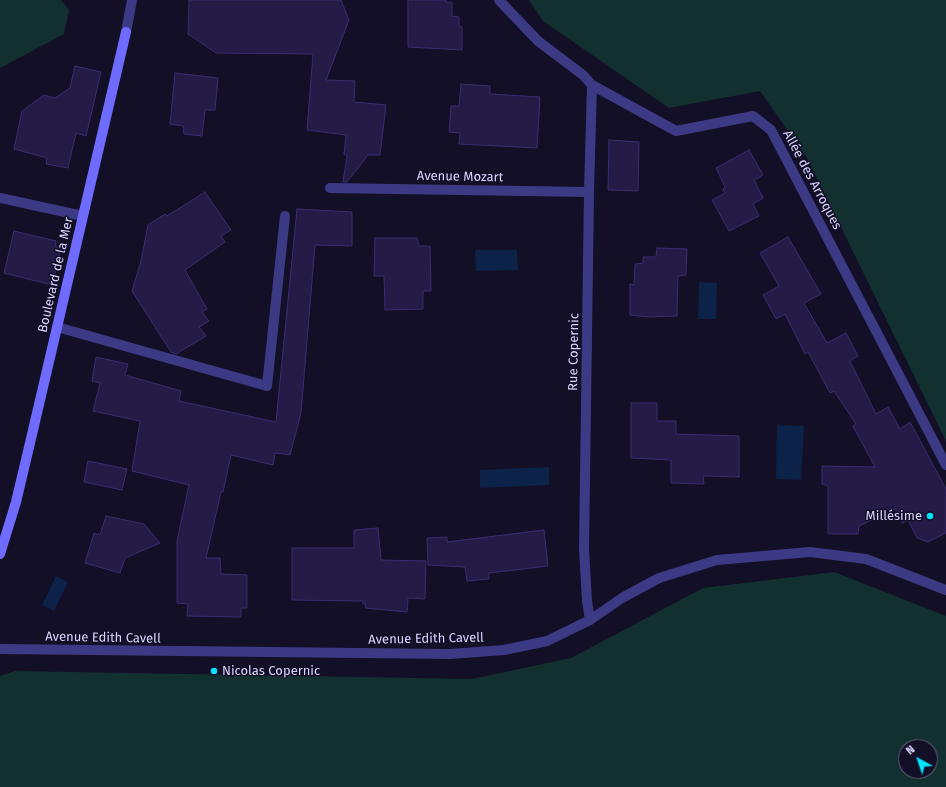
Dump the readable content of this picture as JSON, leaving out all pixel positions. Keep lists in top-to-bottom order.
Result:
{
  "streets": {
    "main road": ["Boulevard de la Mer"],
    "street": [
      "Avenue Mozart",
      "Allée des Arroques",
      "Rue Copernic",
      "Avenue Edith Cavell"
    ]
  },
  "crossings": [
    ["Avenue Mozart", "Rue Copernic"],
    ["Allée des Arroques", "Rue Copernic"],
    ["Rue Copernic", "Avenue Edith Cavell"]
  ],
  "places": ["Millésime", "Nicolas Copernic"],
  "north": "top left"
}
